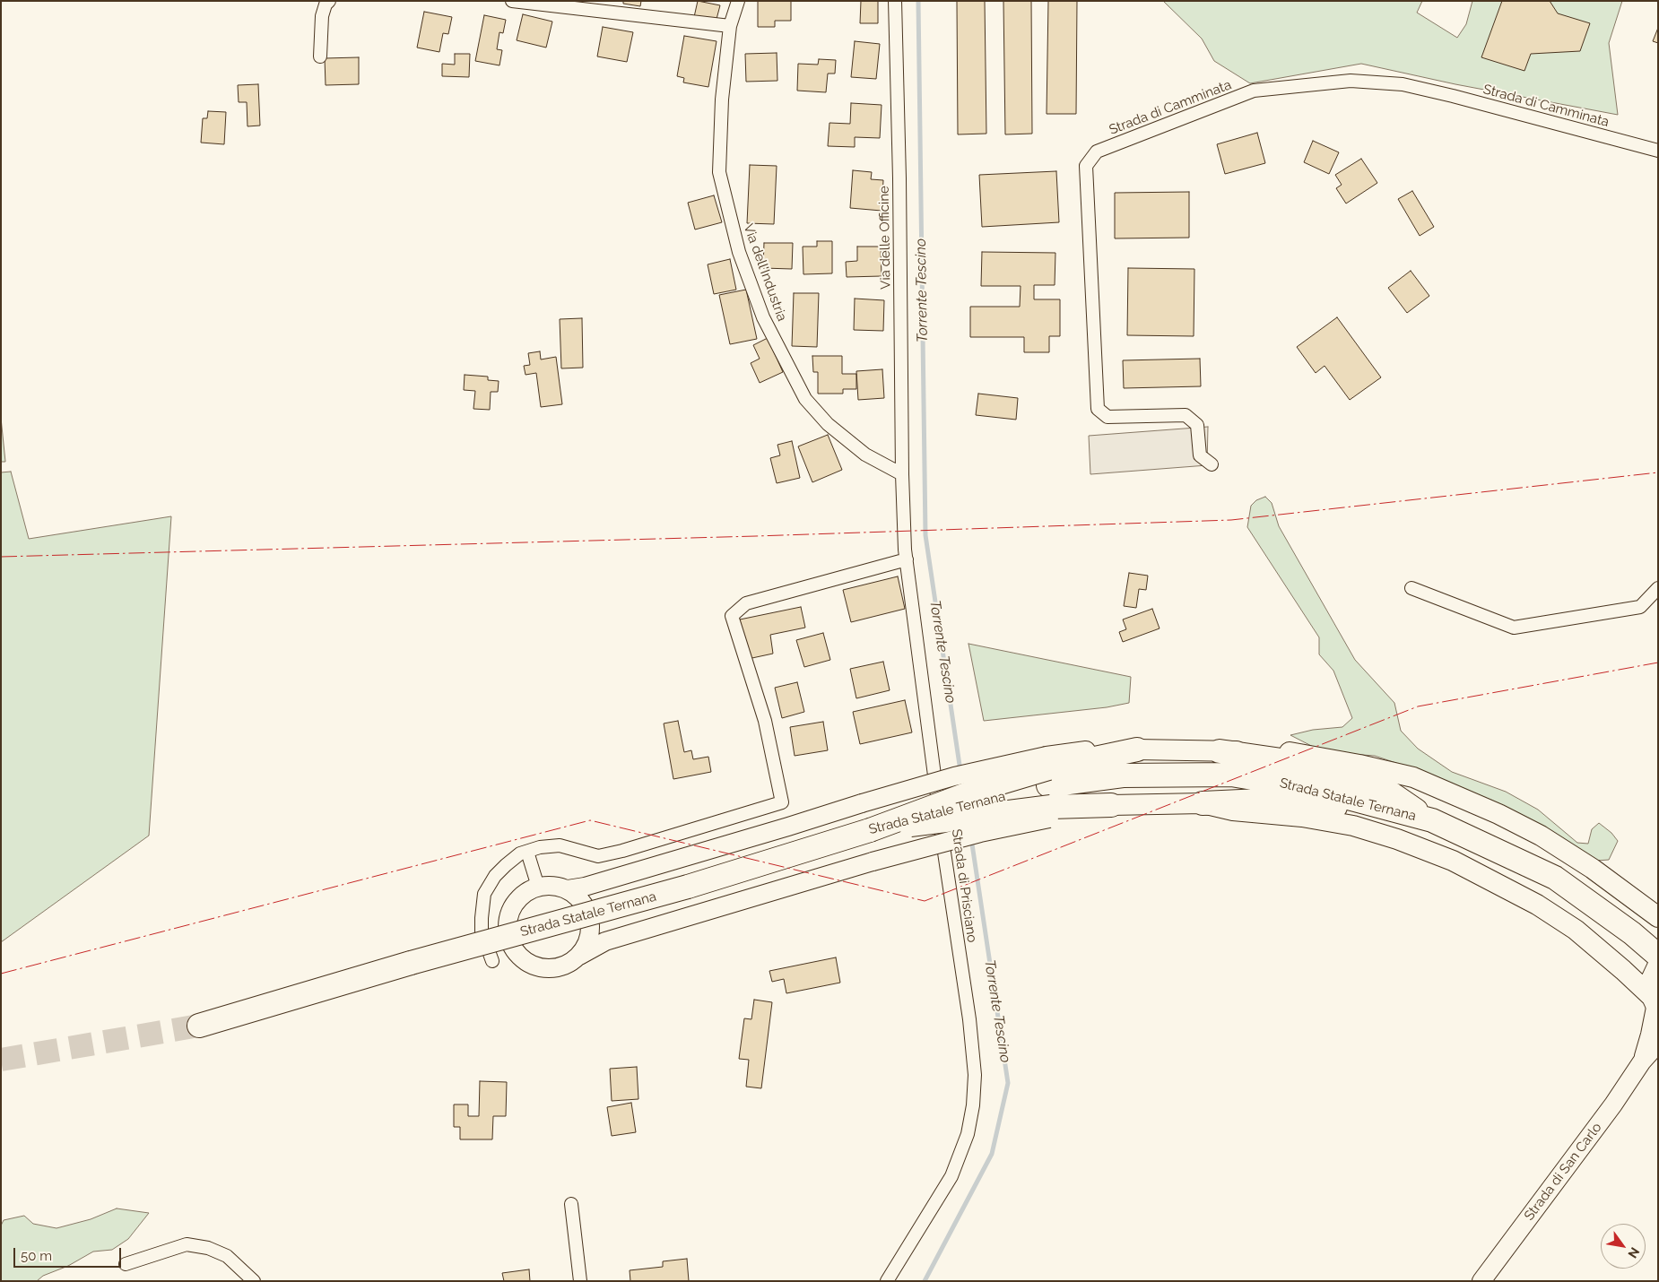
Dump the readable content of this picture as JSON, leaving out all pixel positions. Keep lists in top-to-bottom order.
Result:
{
  "streets": {
    "highway": ["Strada Statale Ternana"],
    "main road": ["Strada di San Carlo"],
    "street": [
      "Strada di Camminata",
      "Via delle Officine",
      "Via dell'Industria",
      "Strada di Prisciano"
    ]
  },
  "crossings": [
    ["Via delle Officine", "Via dell'Industria"],
    ["Via delle Officine", "Strada di Prisciano"],
    ["Via dell'Industria", "Strada di Prisciano"]
  ],
  "water": ["Torrente Tescino"],
  "scale_bar": "50 m",
  "north": "bottom right"
}
